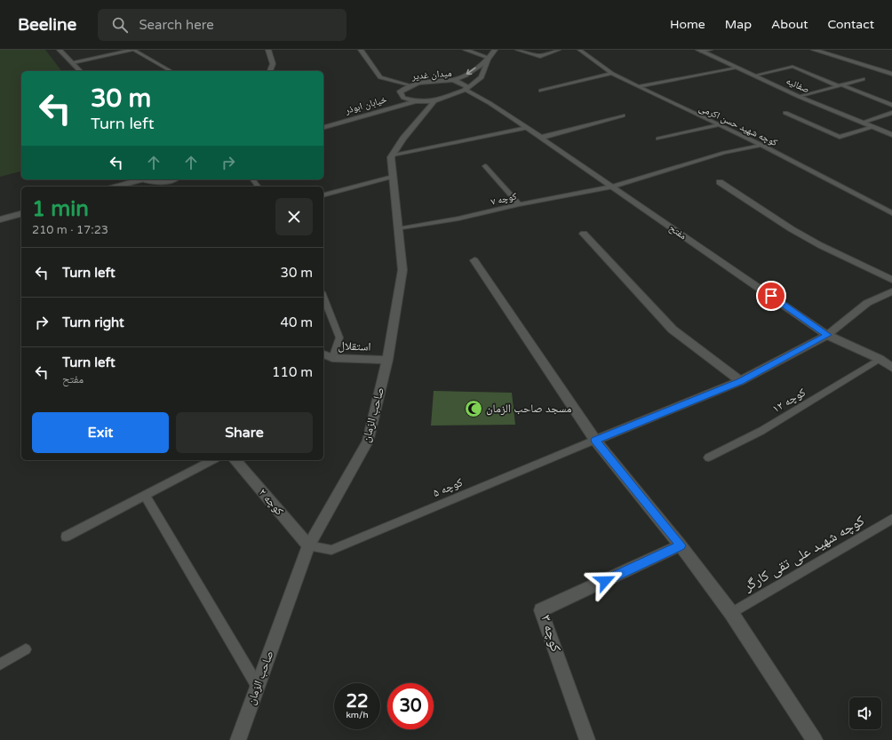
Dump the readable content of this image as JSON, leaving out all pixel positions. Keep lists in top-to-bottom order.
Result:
{
  "streets": {
    "street": [
      "میدان غدیر",
      "صفائیه",
      "خیابان ابوذر",
      "مفتح",
      "استقلال",
      "صاحب الزمان",
      "کوچه ۲",
      "کوچه ۳"
    ],
    "lane": [
      "کوچه شهید حسن اکرمی",
      "کوچه ۷",
      "کوچه ۱۲",
      "کوچه ۵",
      "کوچه شهید علی تقی کارگر"
    ]
  },
  "crossings": [
    ["میدان غدیر", "خیابان ابوذر"],
    ["میدان غدیر", "مفتح"],
    ["کوچه شهید حسن اکرمی", "کوچه ۷"],
    ["کوچه ۷", "مفتح"],
    ["کوچه ۷", "صاحب الزمان"],
    ["مفتح", "کوچه ۱۲"],
    ["استقلال", "صاحب الزمان"],
    ["صاحب الزمان", "کوچه ۵"],
    ["صاحب الزمان", "کوچه ۲"],
    ["کوچه ۵", "کوچه ۲"]
  ],
  "places": {
    "mosque": ["مسجد صاحب الزمان"]
  },
  "page": {
    "header": "Beeline",
    "search": "Search here",
    "nav": [
      "Home",
      "Map",
      "About",
      "Contact"
    ],
    "turn": ["30 m", "Turn left"],
    "heading": ["1 min", "210 m · 17:23"],
    "list": [
      {
        "name": "Turn left",
        "value": "30 m"
      },
      {
        "name": "Turn right",
        "value": "40 m"
      },
      {
        "name": "Turn left",
        "note": "مفتح",
        "value": "110 m"
      }
    ],
    "buttons": ["Exit", "Share"],
    "speed": "22 km/h",
    "limit": "30"
  }
}
